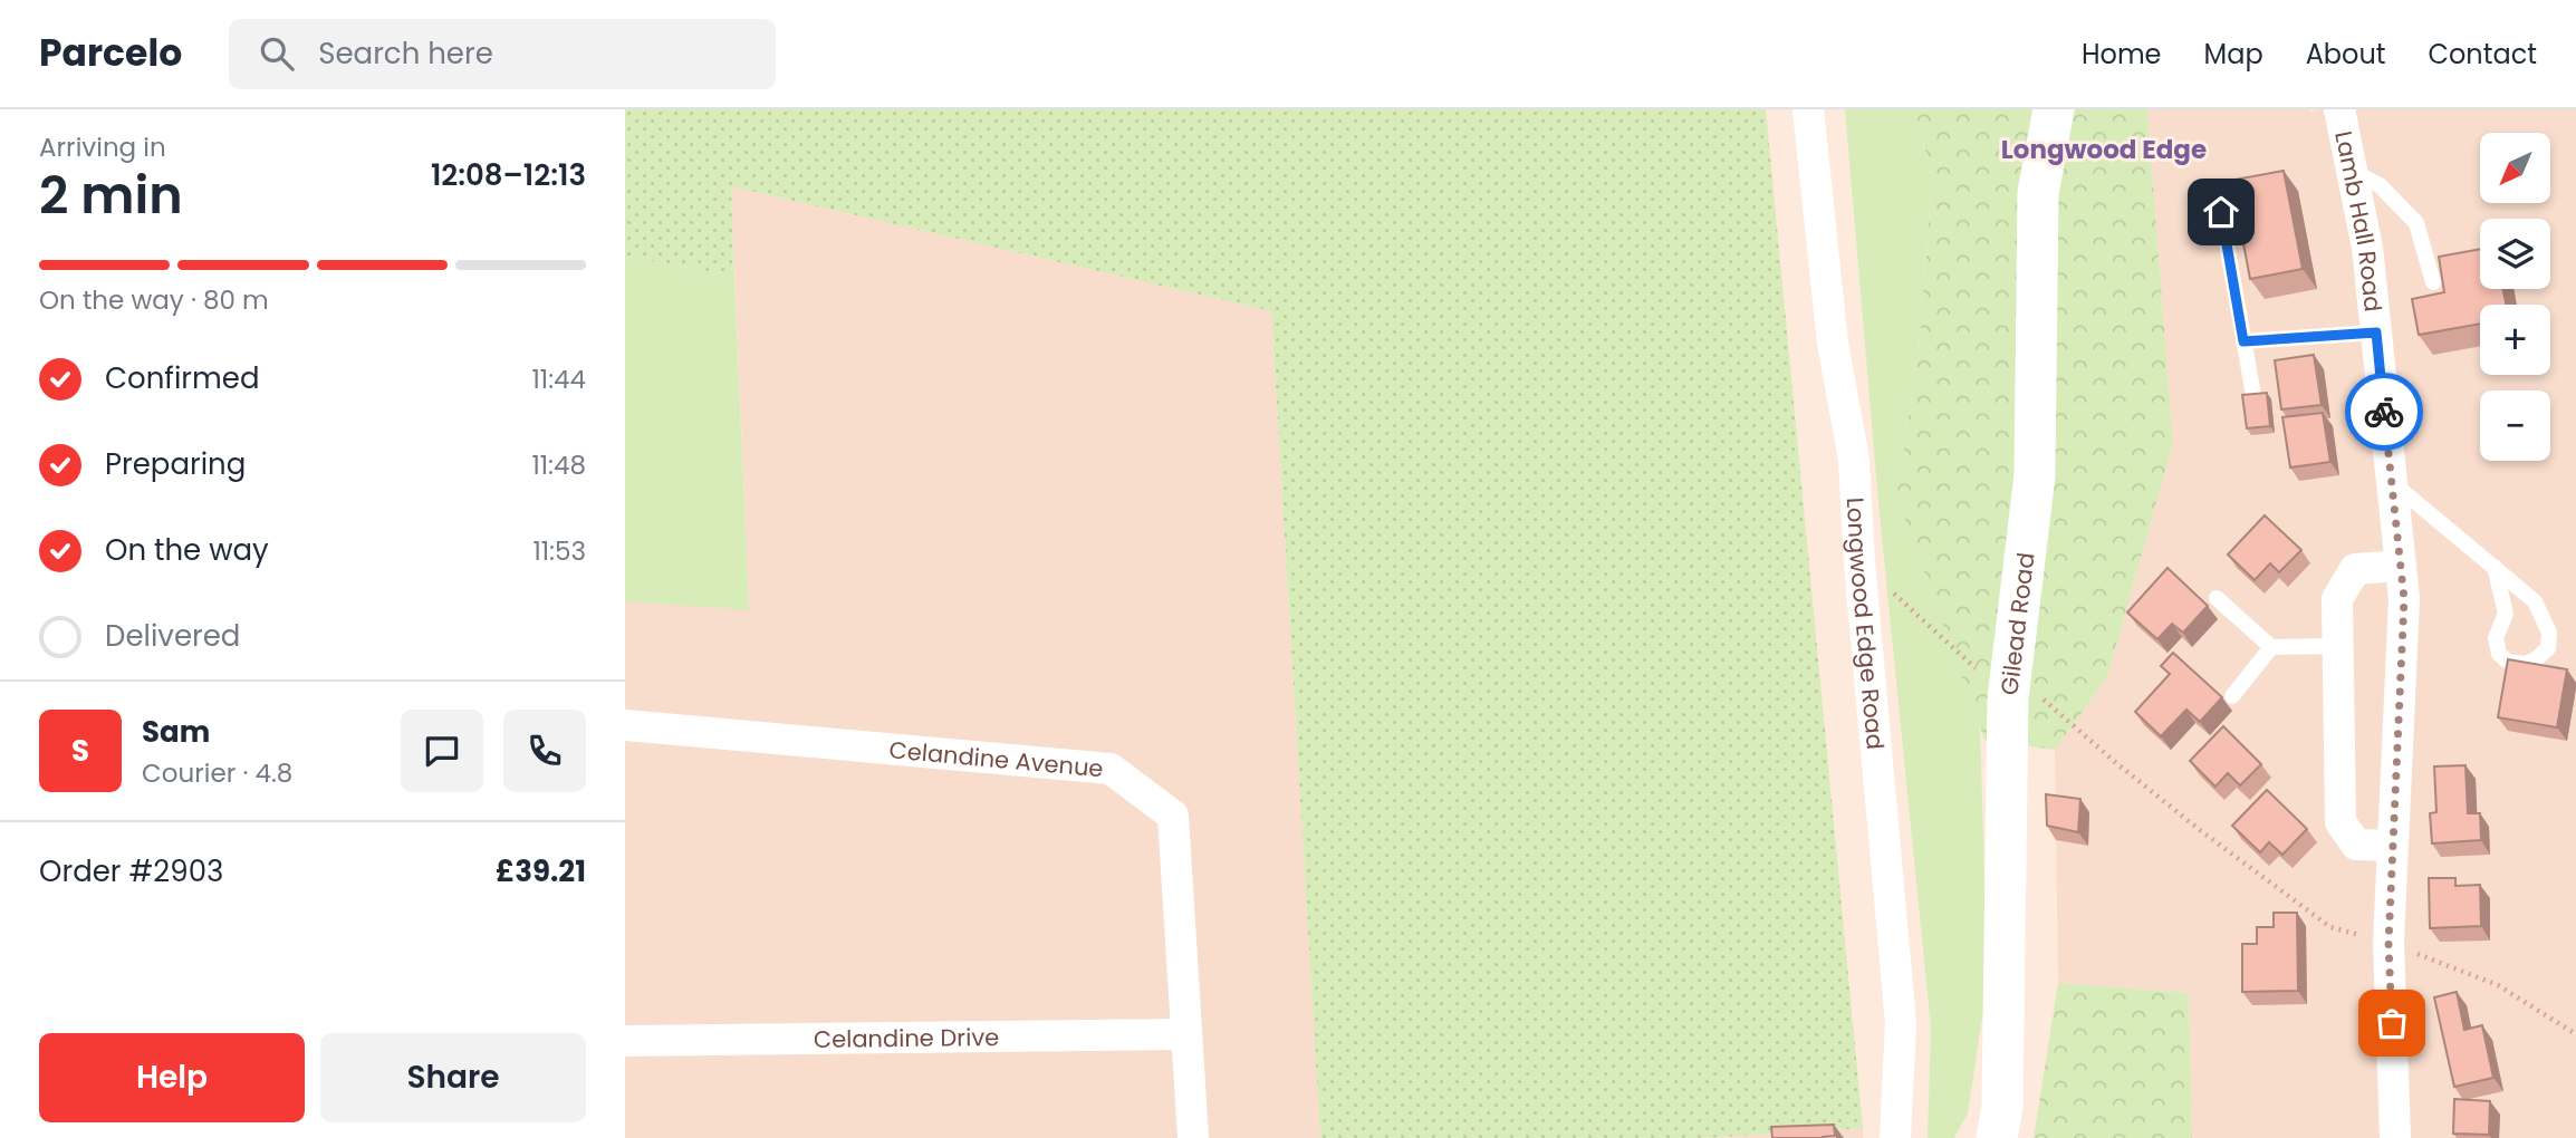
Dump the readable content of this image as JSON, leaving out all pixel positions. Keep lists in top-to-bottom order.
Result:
{
  "streets": {
    "street": [
      "Lamb Hall Road",
      "Longwood Edge Road",
      "Gilead Road",
      "Celandine Avenue",
      "Celandine Drive"
    ]
  },
  "crossings": [
    ["Celandine Avenue", "Celandine Drive"]
  ],
  "districts": ["Longwood Edge"],
  "north": "bottom left",
  "page": {
    "header": "Parcelo",
    "search": "Search here",
    "nav": [
      "Home",
      "Map",
      "About",
      "Contact"
    ],
    "heading": ["2 min", "Arriving in", "12:08–12:13"],
    "panel": [
      "Sam",
      "Courier · 4.8",
      "Order #2903",
      "£39.21"
    ],
    "map_buttons": ["+", "−"],
    "bar": "On the way · 80 m",
    "list": [
      ["Confirmed", "11:44"],
      ["Preparing", "11:48"],
      ["On the way", "11:53"],
      "Delivered"
    ],
    "round": "S",
    "buttons": ["Help", "Share"]
  }
}
